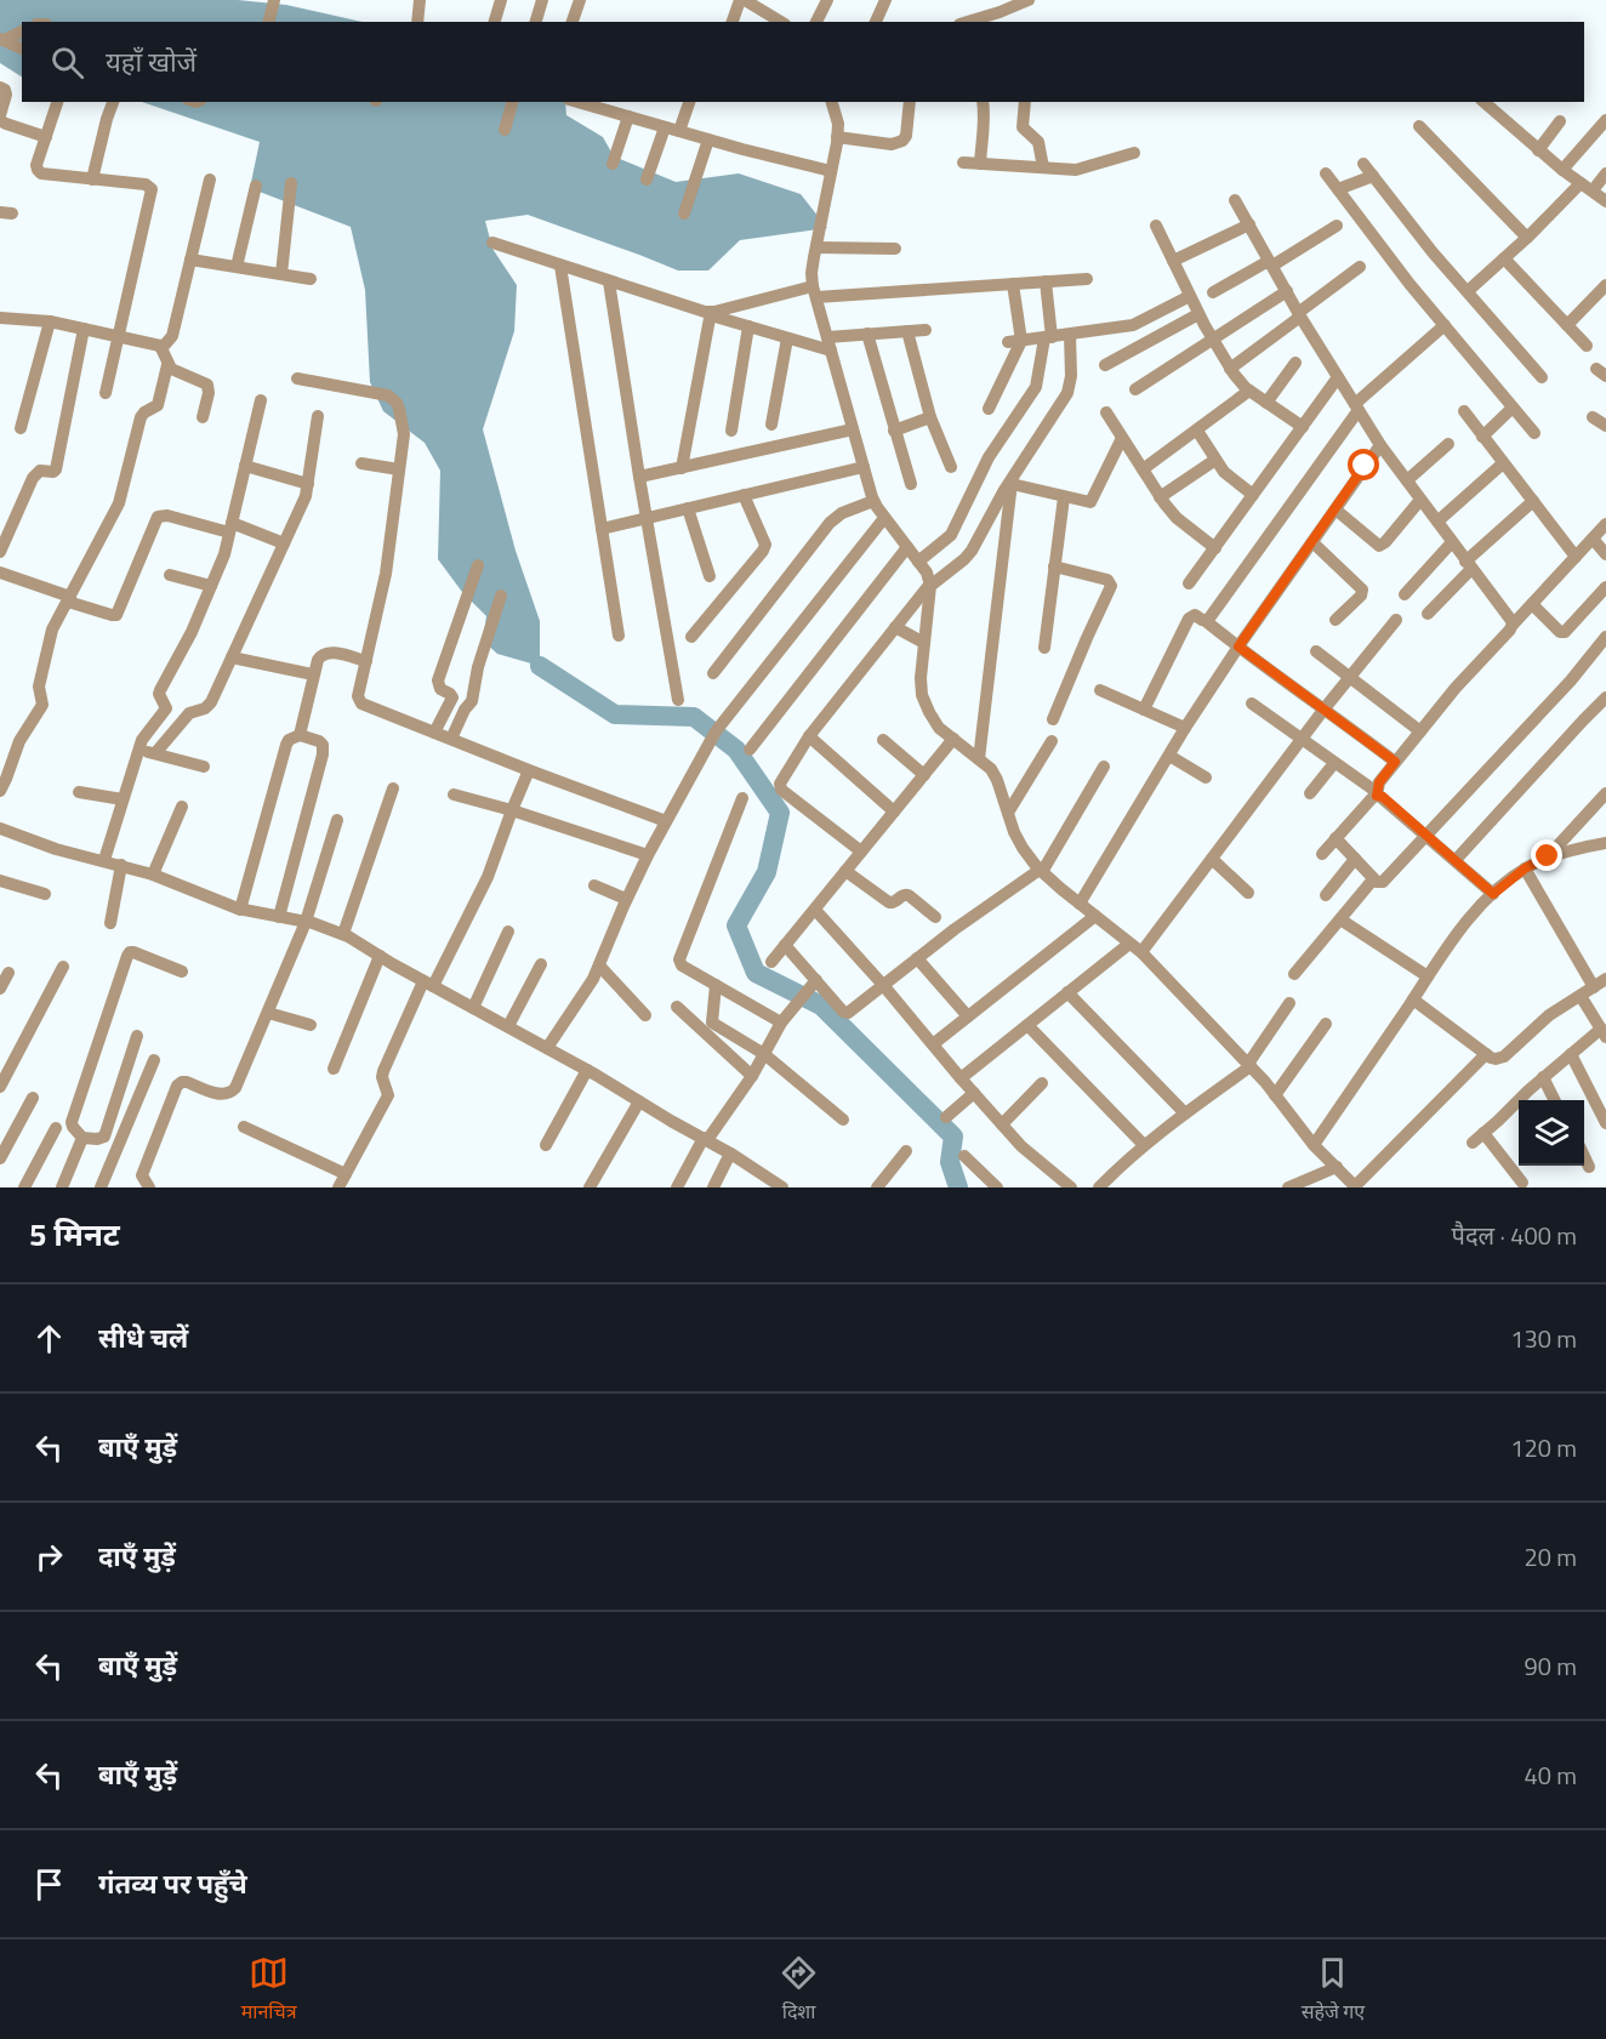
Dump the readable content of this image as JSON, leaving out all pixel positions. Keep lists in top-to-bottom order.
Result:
{
  "page": {
    "search": "यहाँ खोजें",
    "heading": ["5 मिनट", "पैदल · 400 m"],
    "list": [
      ["सीधे चलें", "130 m"],
      ["बाएँ मुड़ें", "120 m"],
      ["दाएँ मुड़ें", "20 m"],
      ["बाएँ मुड़ें", "90 m"],
      ["बाएँ मुड़ें", "40 m"],
      "गंतव्य पर पहुँचे"
    ],
    "nav": ["मानचित्र", "दिशा", "सहेजे गए"]
  }
}
